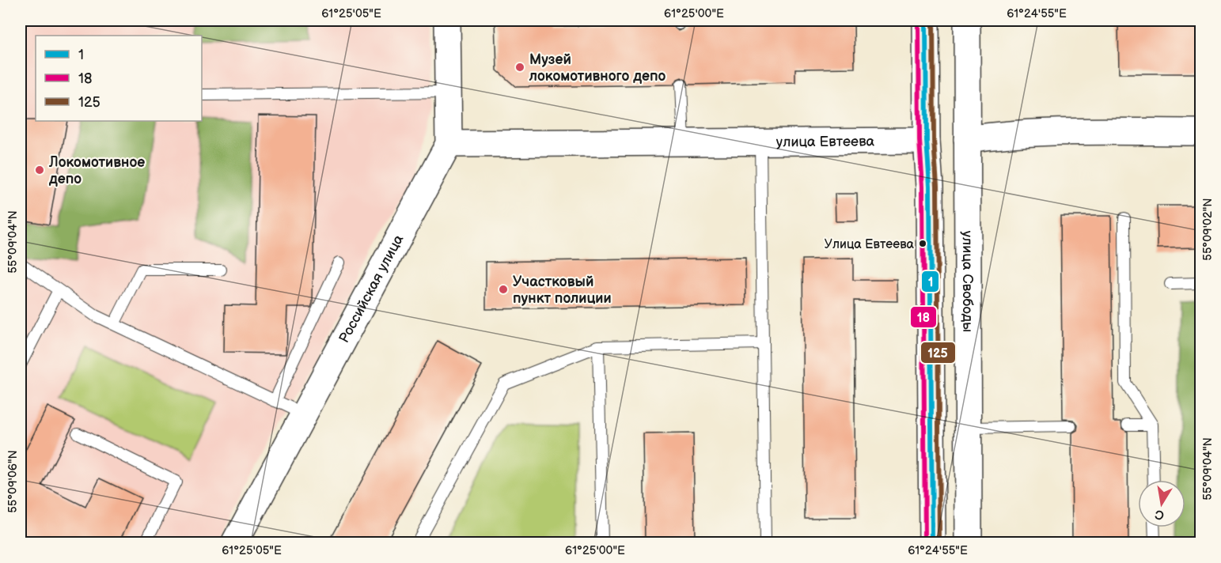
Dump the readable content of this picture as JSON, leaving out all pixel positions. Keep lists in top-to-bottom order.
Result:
{
  "streets": {
    "main road": ["улица Евтеева", "улица Свободы", "Российская улица"]
  },
  "crossings": [
    ["улица Евтеева", "улица Свободы"],
    ["улица Евтеева", "Российская улица"]
  ],
  "places": [
    "Музей локомотивного депо",
    "Локомотивное депо",
    "Улица Евтеева",
    "Участковый пункт полиции"
  ],
  "lines": ["transit line 1", "transit line 18", "transit line 125"],
  "legend": ["1", "18", "125"],
  "north": "bottom",
  "coordinates": [
    "61°25'05\"E",
    "61°25'00\"E",
    "61°24'55\"E",
    "55°09'02\"N",
    "55°09'04\"N",
    "55°09'06\"N"
  ]
}
